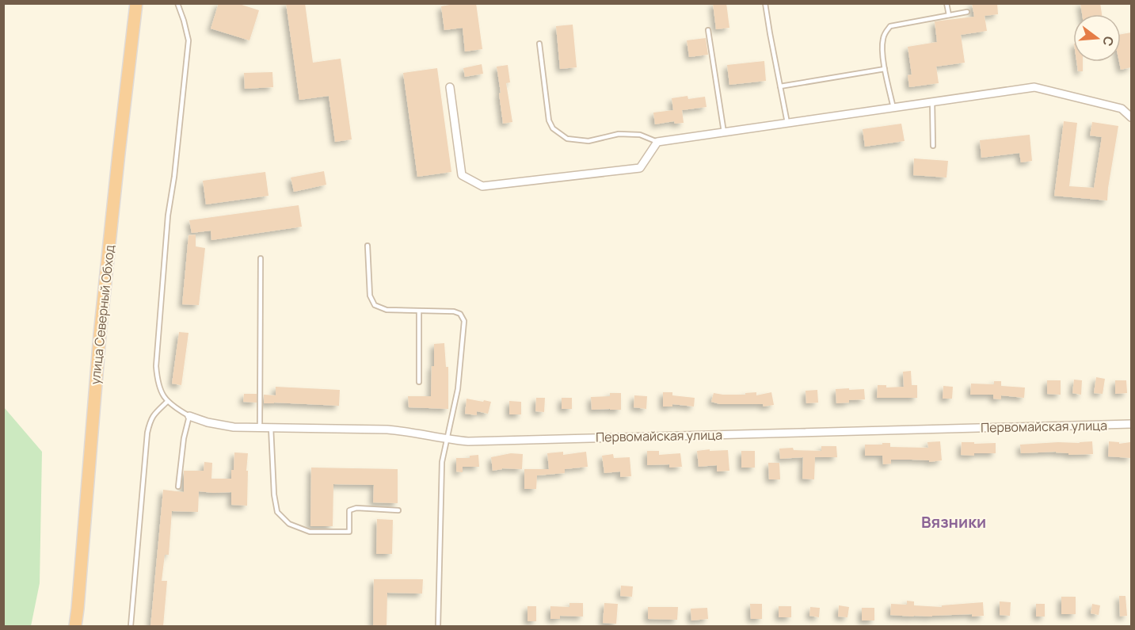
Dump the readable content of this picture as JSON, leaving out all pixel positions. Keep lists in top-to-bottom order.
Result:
{
  "streets": {
    "highway": ["улица Северный Обход"],
    "street": ["Первомайская улица"]
  },
  "districts": ["Вязники"],
  "north": "right"
}
